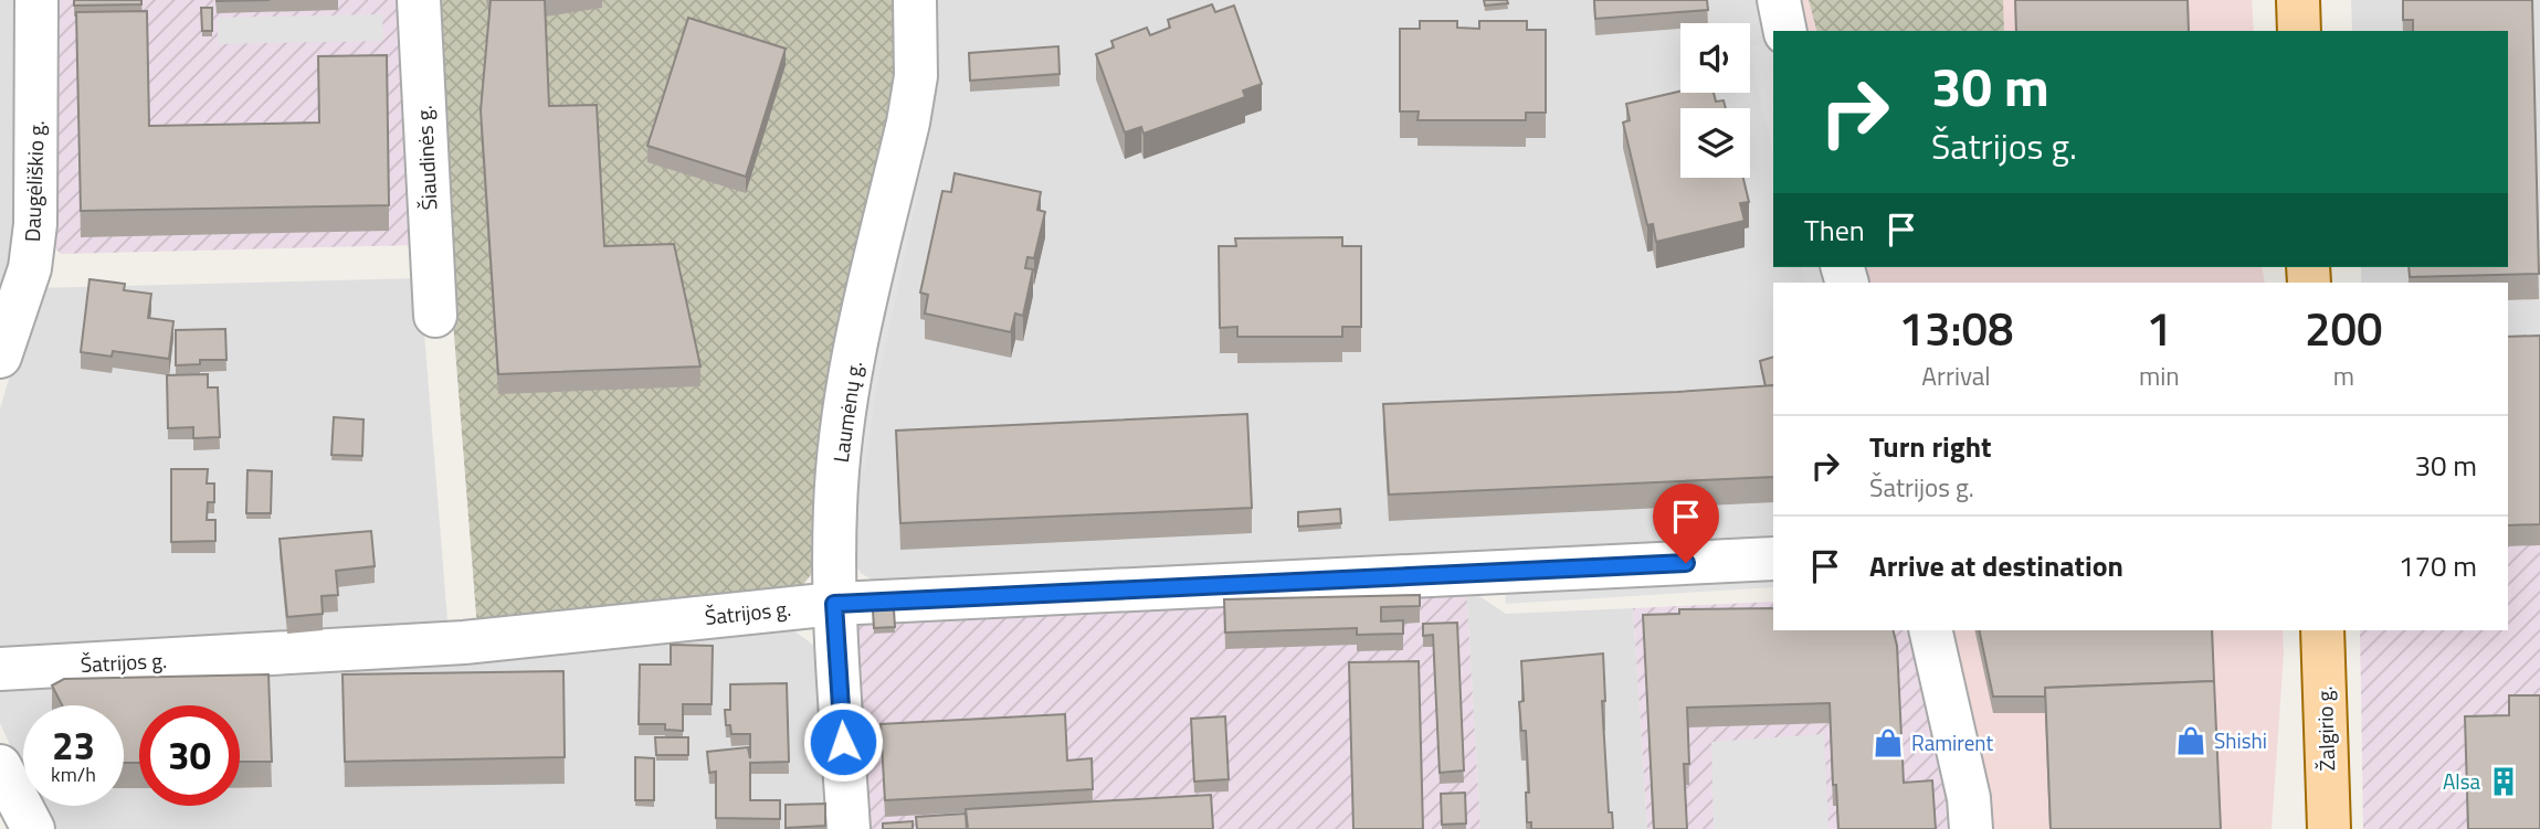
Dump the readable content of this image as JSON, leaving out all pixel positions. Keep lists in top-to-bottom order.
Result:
{
  "streets": {
    "main road": ["Žalgirio g."],
    "street": [
      "Šiaudinės g.",
      "Daugėliškio g.",
      "Laumėnų g.",
      "Šatrijos g."
    ]
  },
  "crossings": [
    ["Laumėnų g.", "Šatrijos g."]
  ],
  "places": {
    "shop": ["Shishi", "Ramirent"],
    "building": ["Alsa"]
  },
  "page": {
    "turn": ["30 m", "Šatrijos g."],
    "then": "Then",
    "eta": [
      "13:08",
      "Arrival",
      "1",
      "min",
      "200",
      "m"
    ],
    "list": [
      {
        "name": "Turn right",
        "note": "Šatrijos g.",
        "value": "30 m"
      },
      {
        "name": "Arrive at destination",
        "value": "170 m"
      }
    ],
    "speed": "23 km/h",
    "limit": "30"
  }
}
